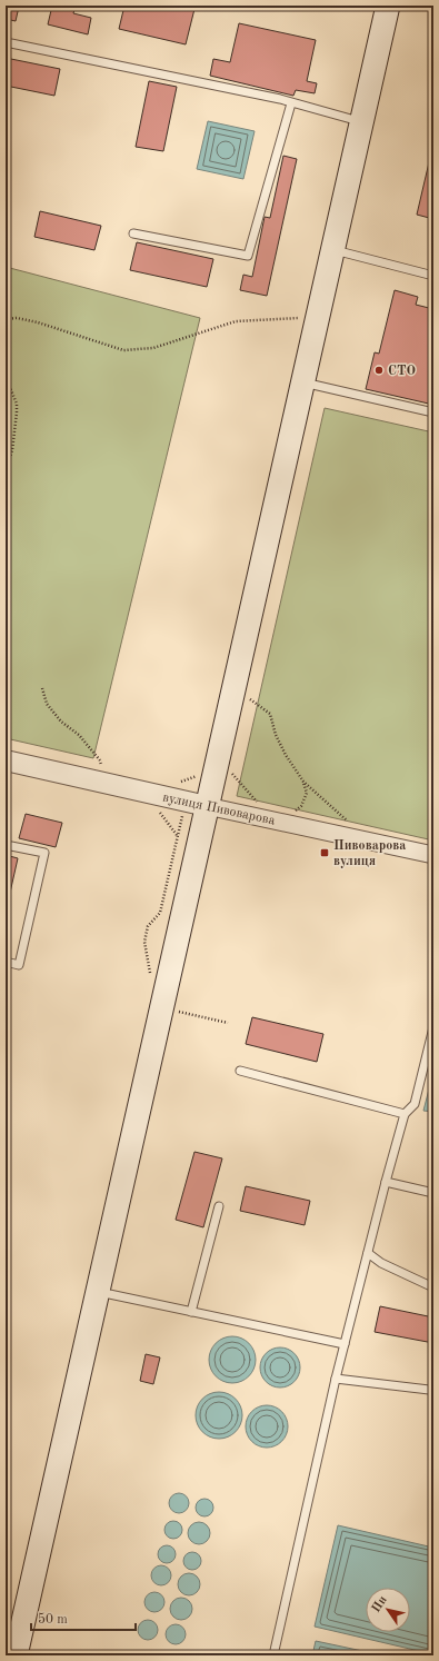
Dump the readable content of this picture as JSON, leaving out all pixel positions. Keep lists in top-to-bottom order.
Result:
{
  "streets": {
    "street": ["вулиця Пивоварова"]
  },
  "places": {
    "other": ["СТО"],
    "transit": ["Пивоварова вулиця"]
  },
  "scale_bar": "50 m",
  "north": "top left"
}
